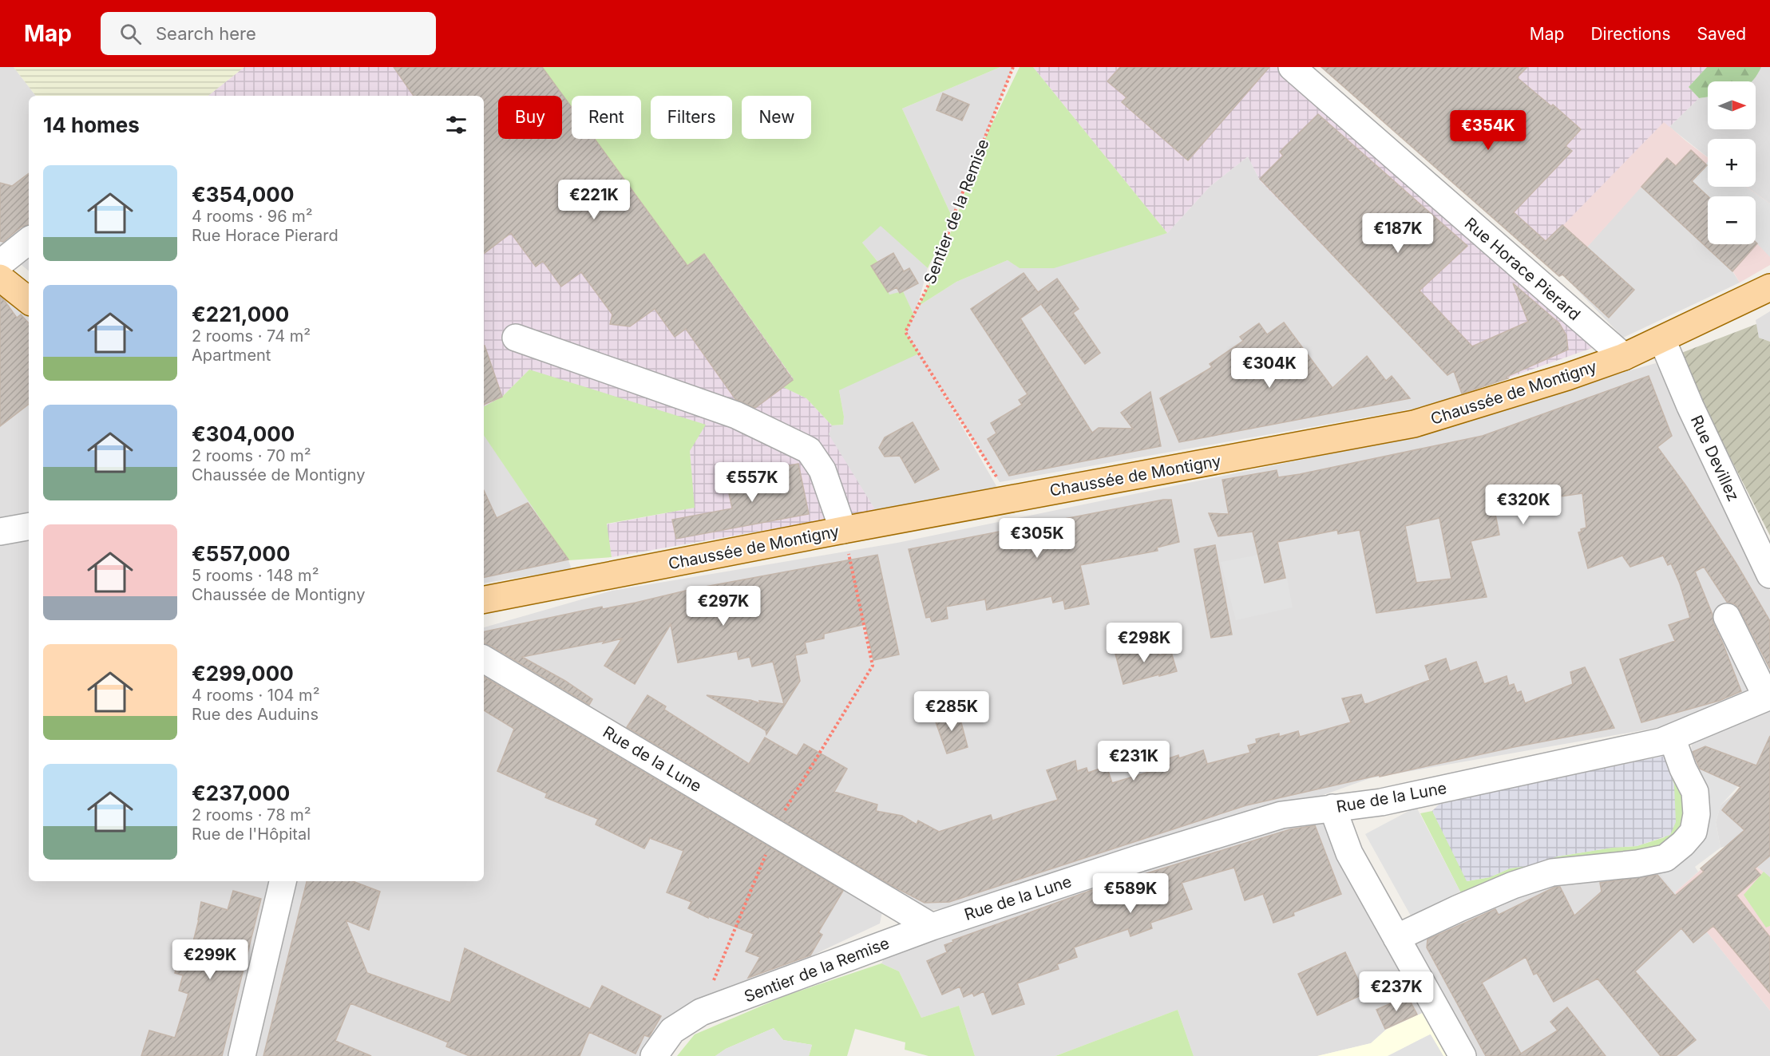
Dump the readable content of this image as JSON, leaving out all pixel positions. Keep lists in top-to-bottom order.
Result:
{
  "streets": {
    "main road": ["Chaussée de Montigny"],
    "street": [
      "Sentier de la Remise",
      "Rue Horace Pierard",
      "Rue Devillez",
      "Rue de la Lune"
    ]
  },
  "crossings": [
    ["Sentier de la Remise", "Chaussée de Montigny"],
    ["Sentier de la Remise", "Rue de la Lune"],
    ["Rue Horace Pierard", "Chaussée de Montigny"],
    ["Chaussée de Montigny", "Rue Devillez"]
  ],
  "north": "right",
  "page": {
    "header": "Map",
    "search": "Search here",
    "nav": ["Map", "Directions", "Saved"],
    "map_buttons": ["+", "−"],
    "chip": [
      "Buy",
      "Rent",
      "Filters",
      "New"
    ],
    "heading": "14 homes",
    "price": [
      "€354K",
      "€221K",
      "€187K",
      "€304K",
      "€557K",
      "€320K",
      "€305K",
      "€297K",
      "€298K",
      "€285K",
      "€231K",
      "€589K",
      "€299K",
      "€237K"
    ],
    "list": [
      {
        "name": "€354,000",
        "note": "4 rooms · 96 m² · Rue Horace Pierard"
      },
      {
        "name": "€221,000",
        "note": "2 rooms · 74 m² · Apartment"
      },
      {
        "name": "€304,000",
        "note": "2 rooms · 70 m² · Chaussée de Montigny"
      },
      {
        "name": "€557,000",
        "note": "5 rooms · 148 m² · Chaussée de Montigny"
      },
      {
        "name": "€299,000",
        "note": "4 rooms · 104 m² · Rue des Auduins"
      },
      {
        "name": "€237,000",
        "note": "2 rooms · 78 m² · Rue de l'Hôpital"
      }
    ]
  }
}
